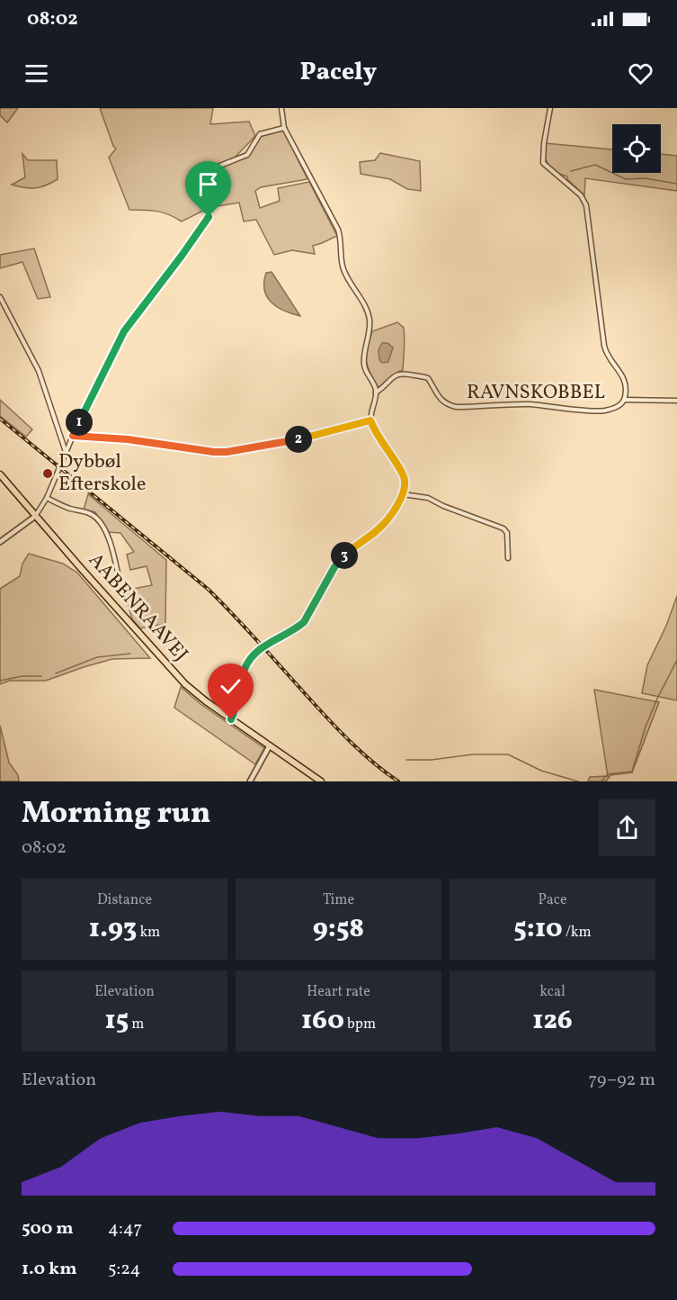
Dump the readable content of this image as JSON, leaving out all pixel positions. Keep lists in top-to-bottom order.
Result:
{
  "streets": {
    "main road": ["AABENRAAVEJ"],
    "street": ["RAVNSKOBBEL"]
  },
  "places": ["Dybbøl Efterskole"],
  "page": {
    "status": "08:02",
    "header": "Pacely",
    "pins": ["1", "2", "3"],
    "heading": ["Morning run", "08:02"],
    "stats": [
      ["Distance", "1.93 km"],
      ["Time", "9:58"],
      ["Pace", "5:10 /km"],
      ["Elevation", "15 m"],
      ["Heart rate", "160 bpm"],
      ["kcal", "126"]
    ],
    "chart": ["Elevation", "79–92 m"],
    "list": [
      {
        "name": "500 m",
        "note": "4:47"
      },
      {
        "name": "1.0 km",
        "note": "5:24"
      }
    ]
  }
}
